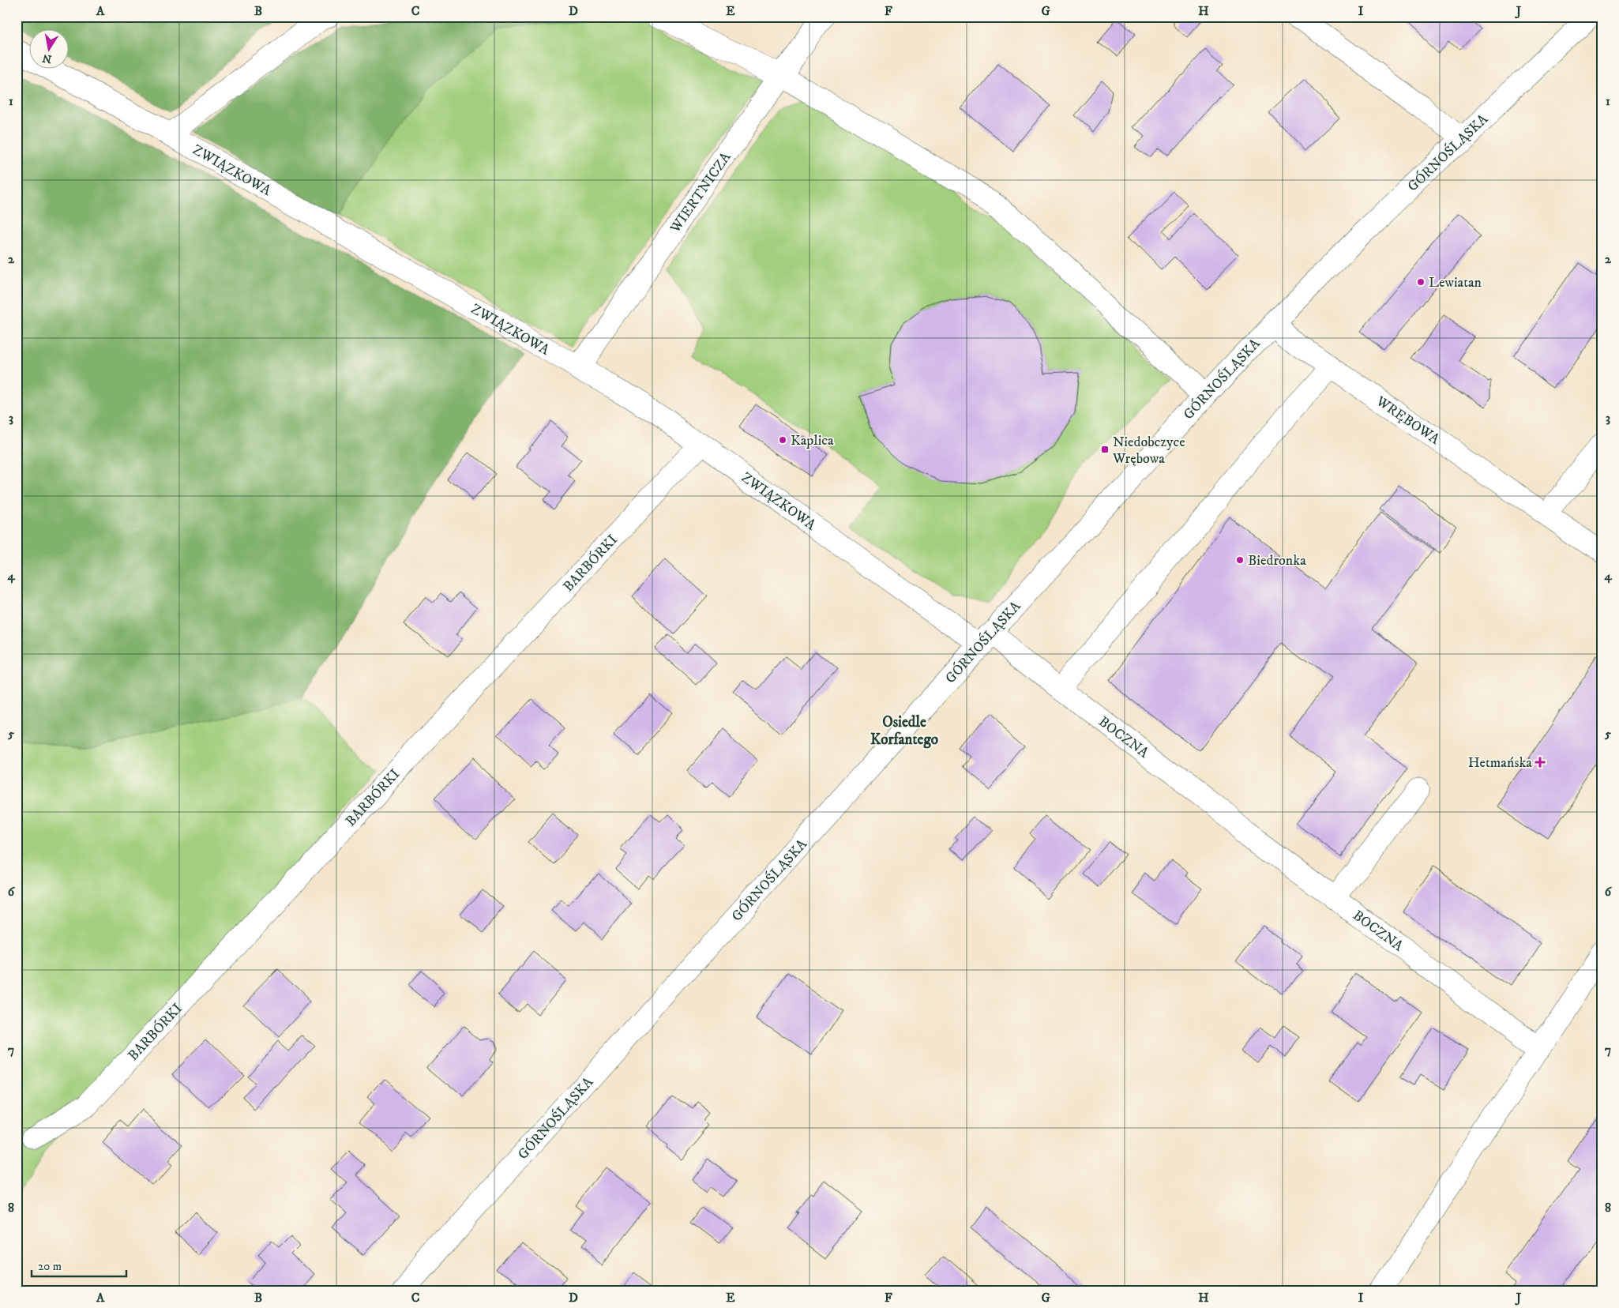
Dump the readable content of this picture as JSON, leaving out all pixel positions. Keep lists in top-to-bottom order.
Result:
{
  "streets": {
    "street": [
      "GÓRNOŚLĄSKA",
      "ZWIĄZKOWA",
      "WIERTNICZA",
      "WRĘBOWA",
      "BARBÓRKI",
      "BOCZNA"
    ]
  },
  "crossings": [
    ["GÓRNOŚLĄSKA", "ZWIĄZKOWA"],
    ["GÓRNOŚLĄSKA", "WRĘBOWA"],
    ["GÓRNOŚLĄSKA", "BOCZNA"],
    ["ZWIĄZKOWA", "WIERTNICZA"],
    ["ZWIĄZKOWA", "BARBÓRKI"],
    ["ZWIĄZKOWA", "BOCZNA"]
  ],
  "districts": ["Osiedle Korfantego"],
  "places": {
    "other": ["Lewiatan", "Kaplica", "Biedronka"],
    "transit": ["Niedobczyce Wrębowa"],
    "health": ["Hetmańska"]
  },
  "scale_bar": "20 m",
  "north": "bottom",
  "grid": {
    "columns": [
      "A",
      "B",
      "C",
      "D",
      "E",
      "F",
      "G",
      "H",
      "I",
      "J"
    ],
    "rows": [
      "1",
      "2",
      "3",
      "4",
      "5",
      "6",
      "7",
      "8"
    ]
  }
}
